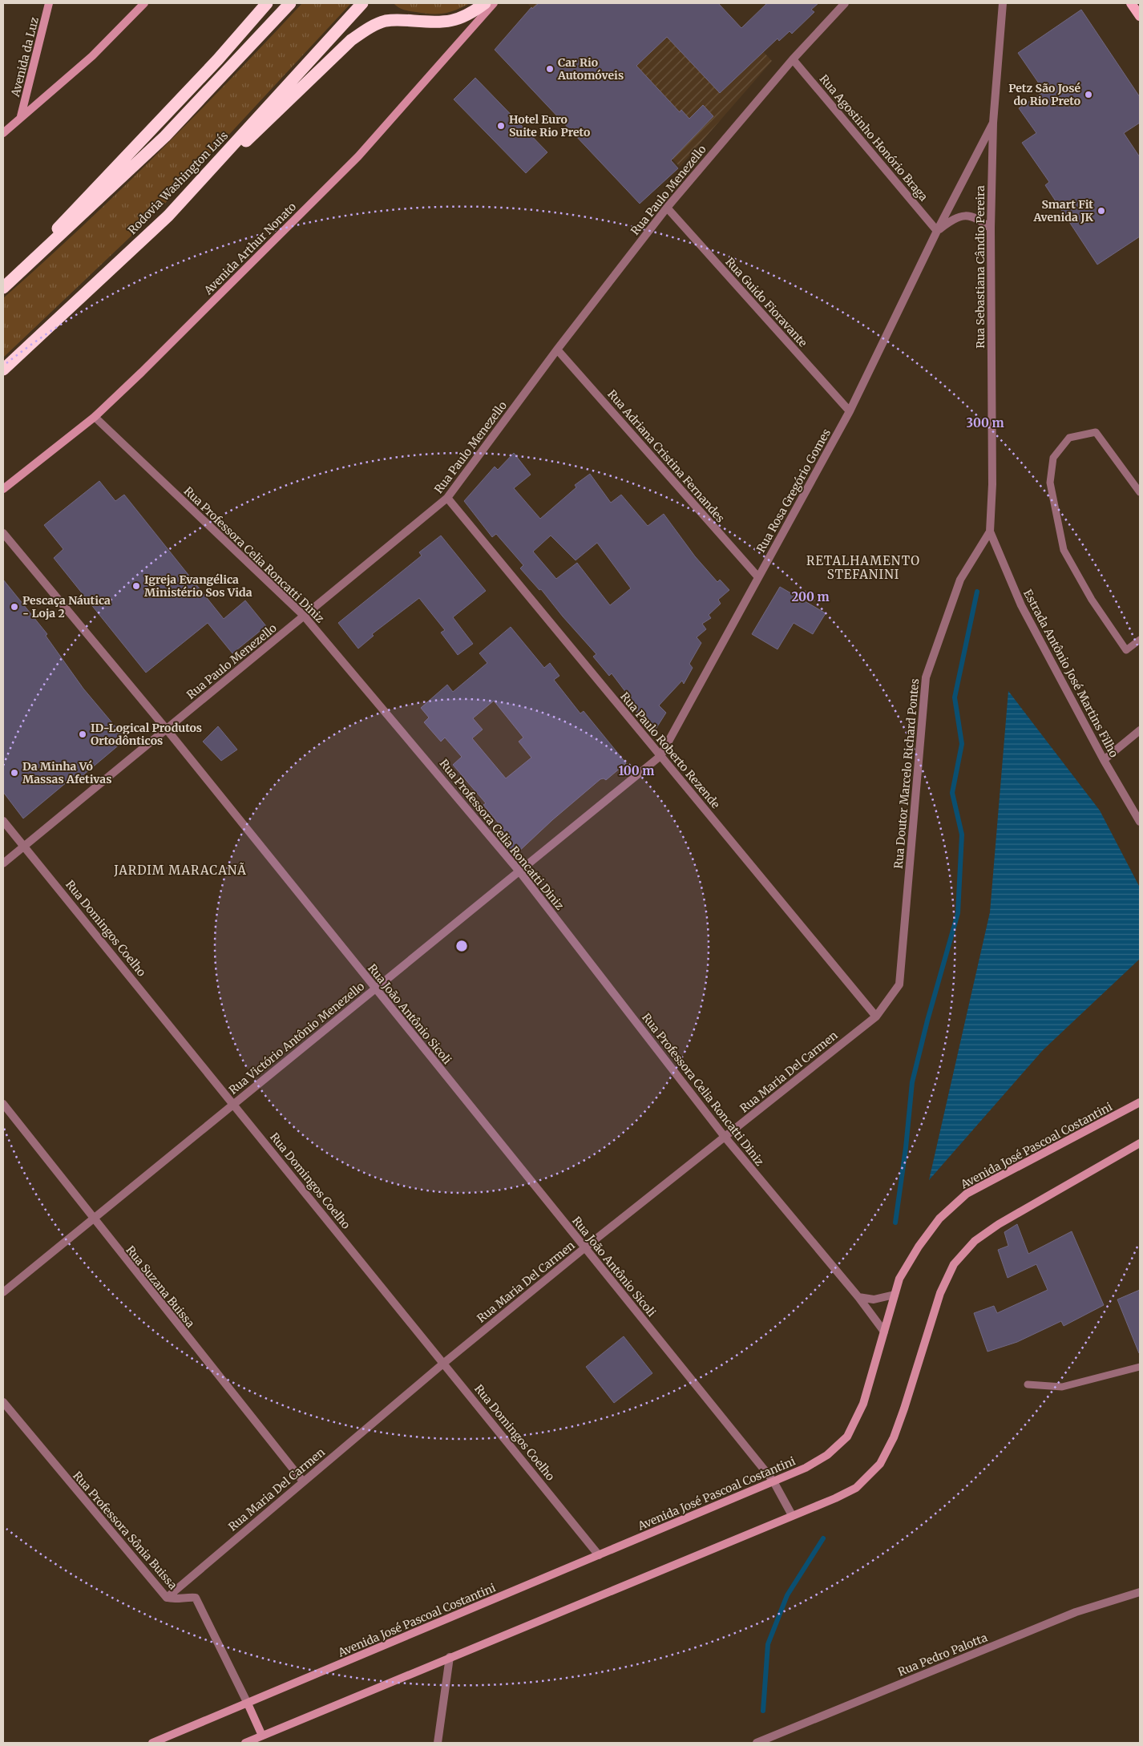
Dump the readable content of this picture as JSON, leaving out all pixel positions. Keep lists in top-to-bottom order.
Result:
{
  "streets": {
    "highway": ["Rodovia Washington Luís"],
    "main road": ["Avenida da Luz", "Avenida Arthur Nonato", "Avenida José Pascoal Costantini"],
    "street": [
      "Rua Agostinho Honório Braga",
      "Rua Paulo Menezello",
      "Rua Sebastiana Cândio Pereira",
      "Rua Guido Fioravante",
      "Rua Adriana Cristina Fernandes",
      "Rua Rosa Gregório Gomes",
      "Rua Professora Celia Roncatti Diniz",
      "Estrada Antônio José Martins Filho",
      "Rua Paulo Roberto Rezende",
      "Rua Doutor Marcelo Richard Pontes",
      "Rua Domingos Coelho",
      "Rua João Antônio Sicoli",
      "Rua Victório Antônio Menezello",
      "Rua Maria Del Carmen",
      "Rua Suzana Buissa",
      "Rua Professora Sônia Buissa",
      "Rua Pedro Palotta"
    ]
  },
  "crossings": [
    ["Rua Agostinho Honório Braga", "Rua Paulo Menezello"],
    ["Rua Agostinho Honório Braga", "Rua Rosa Gregório Gomes"],
    ["Rua Paulo Menezello", "Rua Guido Fioravante"],
    ["Rua Paulo Menezello", "Rua Adriana Cristina Fernandes"],
    ["Rua Paulo Menezello", "Rua Professora Celia Roncatti Diniz"],
    ["Rua Paulo Menezello", "Rua Paulo Roberto Rezende"],
    ["Rua Paulo Menezello", "Rua Domingos Coelho"],
    ["Rua Paulo Menezello", "Rua João Antônio Sicoli"],
    ["Avenida Arthur Nonato", "Rua Professora Celia Roncatti Diniz"],
    ["Rua Sebastiana Cândio Pereira", "Rua Rosa Gregório Gomes"],
    ["Rua Sebastiana Cândio Pereira", "Estrada Antônio José Martins Filho"],
    ["Rua Sebastiana Cândio Pereira", "Rua Doutor Marcelo Richard Pontes"],
    ["Rua Guido Fioravante", "Rua Rosa Gregório Gomes"],
    ["Rua Adriana Cristina Fernandes", "Rua Rosa Gregório Gomes"],
    ["Rua Rosa Gregório Gomes", "Rua Paulo Roberto Rezende"],
    ["Rua Rosa Gregório Gomes", "Rua Victório Antônio Menezello"],
    ["Rua Professora Celia Roncatti Diniz", "Rua Victório Antônio Menezello"],
    ["Rua Professora Celia Roncatti Diniz", "Rua Maria Del Carmen"],
    ["Rua Professora Celia Roncatti Diniz", "Avenida José Pascoal Costantini"],
    ["Estrada Antônio José Martins Filho", "Rua Doutor Marcelo Richard Pontes"],
    ["Rua Paulo Roberto Rezende", "Rua Victório Antônio Menezello"],
    ["Rua Paulo Roberto Rezende", "Rua Maria Del Carmen"],
    ["Rua Doutor Marcelo Richard Pontes", "Rua Maria Del Carmen"],
    ["Rua Domingos Coelho", "Rua Victório Antônio Menezello"],
    ["Rua Domingos Coelho", "Rua Maria Del Carmen"],
    ["Rua Domingos Coelho", "Avenida José Pascoal Costantini"],
    ["Rua João Antônio Sicoli", "Rua Victório Antônio Menezello"],
    ["Rua João Antônio Sicoli", "Rua Maria Del Carmen"],
    ["Rua João Antônio Sicoli", "Avenida José Pascoal Costantini"],
    ["Rua Victório Antônio Menezello", "Rua Suzana Buissa"],
    ["Rua Maria Del Carmen", "Rua Suzana Buissa"],
    ["Rua Maria Del Carmen", "Rua Professora Sônia Buissa"],
    ["Avenida José Pascoal Costantini", "Rua Professora Sônia Buissa"]
  ],
  "districts": ["RETALHAMENTO STEFANINI", "JARDIM MARACANÃ"],
  "places": [
    "Car Rio Automóveis",
    "Petz São José do Rio Preto",
    "Hotel Euro Suite Rio Preto",
    "Smart Fit Avenida JK",
    "Igreja Evangélica Ministério Sos Vida",
    "Pescaça Náutica - Loja 2",
    "ID-Logical Produtos Ortodônticos",
    "Da Minha Vó Massas Afetivas"
  ],
  "rings": ["300 m", "200 m", "100 m"]
}
